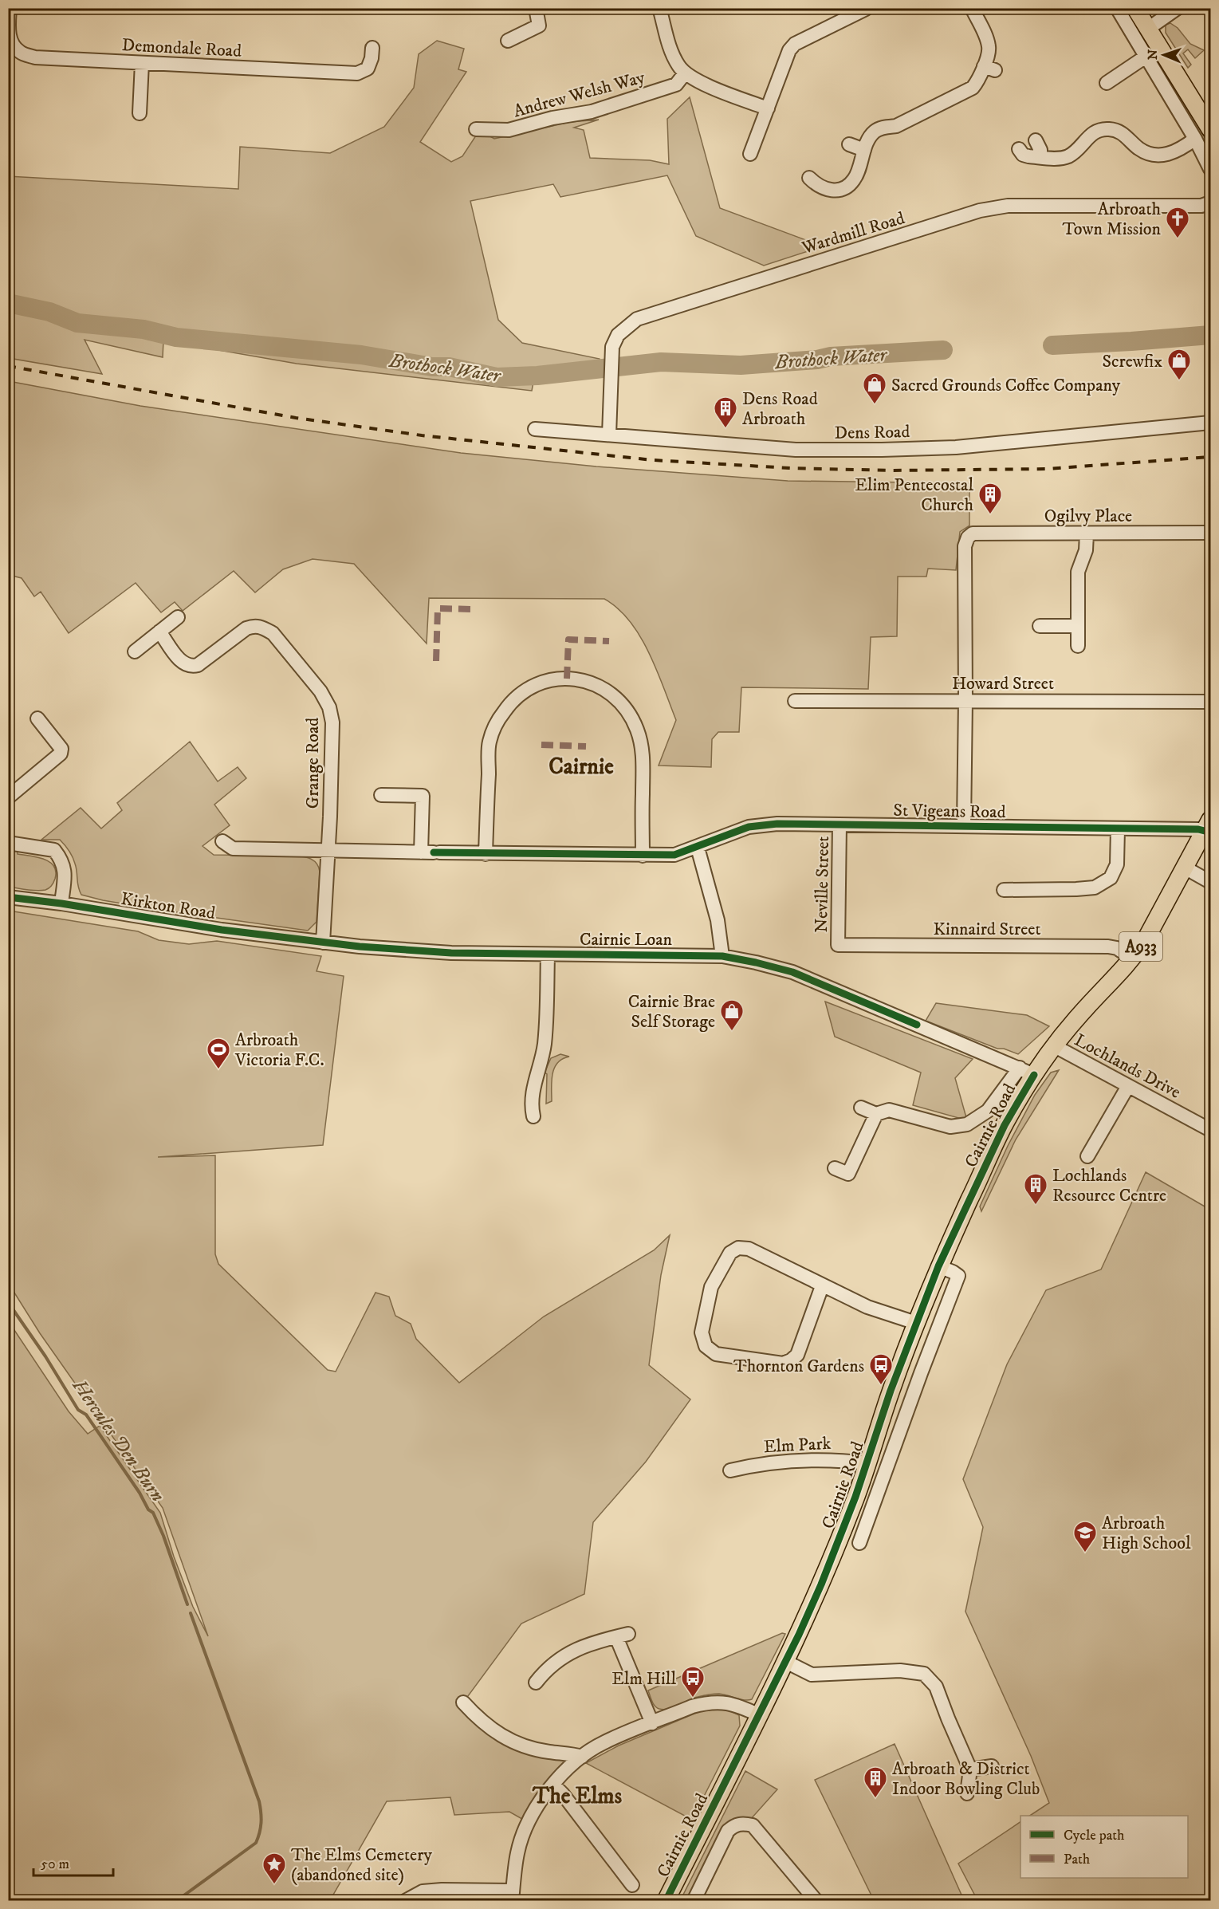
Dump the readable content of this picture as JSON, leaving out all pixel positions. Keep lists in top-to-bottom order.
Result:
{
  "streets": {
    "main road": ["A933", "Cairnie Road"],
    "street": [
      "Demondale Road",
      "Andrew Welsh Way",
      "Wardmill Road",
      "Dens Road",
      "Ogilvy Place",
      "Howard Street",
      "Grange Road",
      "St Vigeans Road",
      "Neville Street",
      "Kirkton Road",
      "Kinnaird Street",
      "Cairnie Loan",
      "Lochlands Drive",
      "Elm Park"
    ]
  },
  "crossings": [
    ["Wardmill Road", "Dens Road"],
    ["Ogilvy Place", "Howard Street"],
    ["Grange Road", "Kirkton Road"],
    ["Grange Road", "Cairnie Loan"],
    ["St Vigeans Road", "Neville Street"],
    ["St Vigeans Road", "A933"],
    ["Neville Street", "Kinnaird Street"],
    ["Kirkton Road", "Cairnie Loan"],
    ["Kinnaird Street", "A933"],
    ["Cairnie Loan", "Cairnie Road"],
    ["A933", "Lochlands Drive"],
    ["A933", "Cairnie Road"],
    ["Lochlands Drive", "Cairnie Road"],
    ["Cairnie Road", "Elm Park"]
  ],
  "districts": ["Cairnie", "The Elms"],
  "water": ["Brothock Water", "Hercules Den Burn"],
  "places": {
    "church": ["Arbroath Town Mission"],
    "shop": ["Screwfix", "Sacred Grounds Coffee Company", "Cairnie Brae Self Storage"],
    "building": [
      "Dens Road Arbroath",
      "Elim Pentecostal Church",
      "Lochlands Resource Centre",
      "Arbroath & District Indoor Bowling Club"
    ],
    "sports": ["Arbroath Victoria F.C."],
    "bus stop": ["Thornton Gardens", "Elm Hill"],
    "school or university": ["Arbroath High School"],
    "place": ["The Elms Cemetery (abandoned site)"]
  },
  "legend": ["Cycle path", "Path"],
  "scale_bar": "50 m",
  "north": "left"
}
